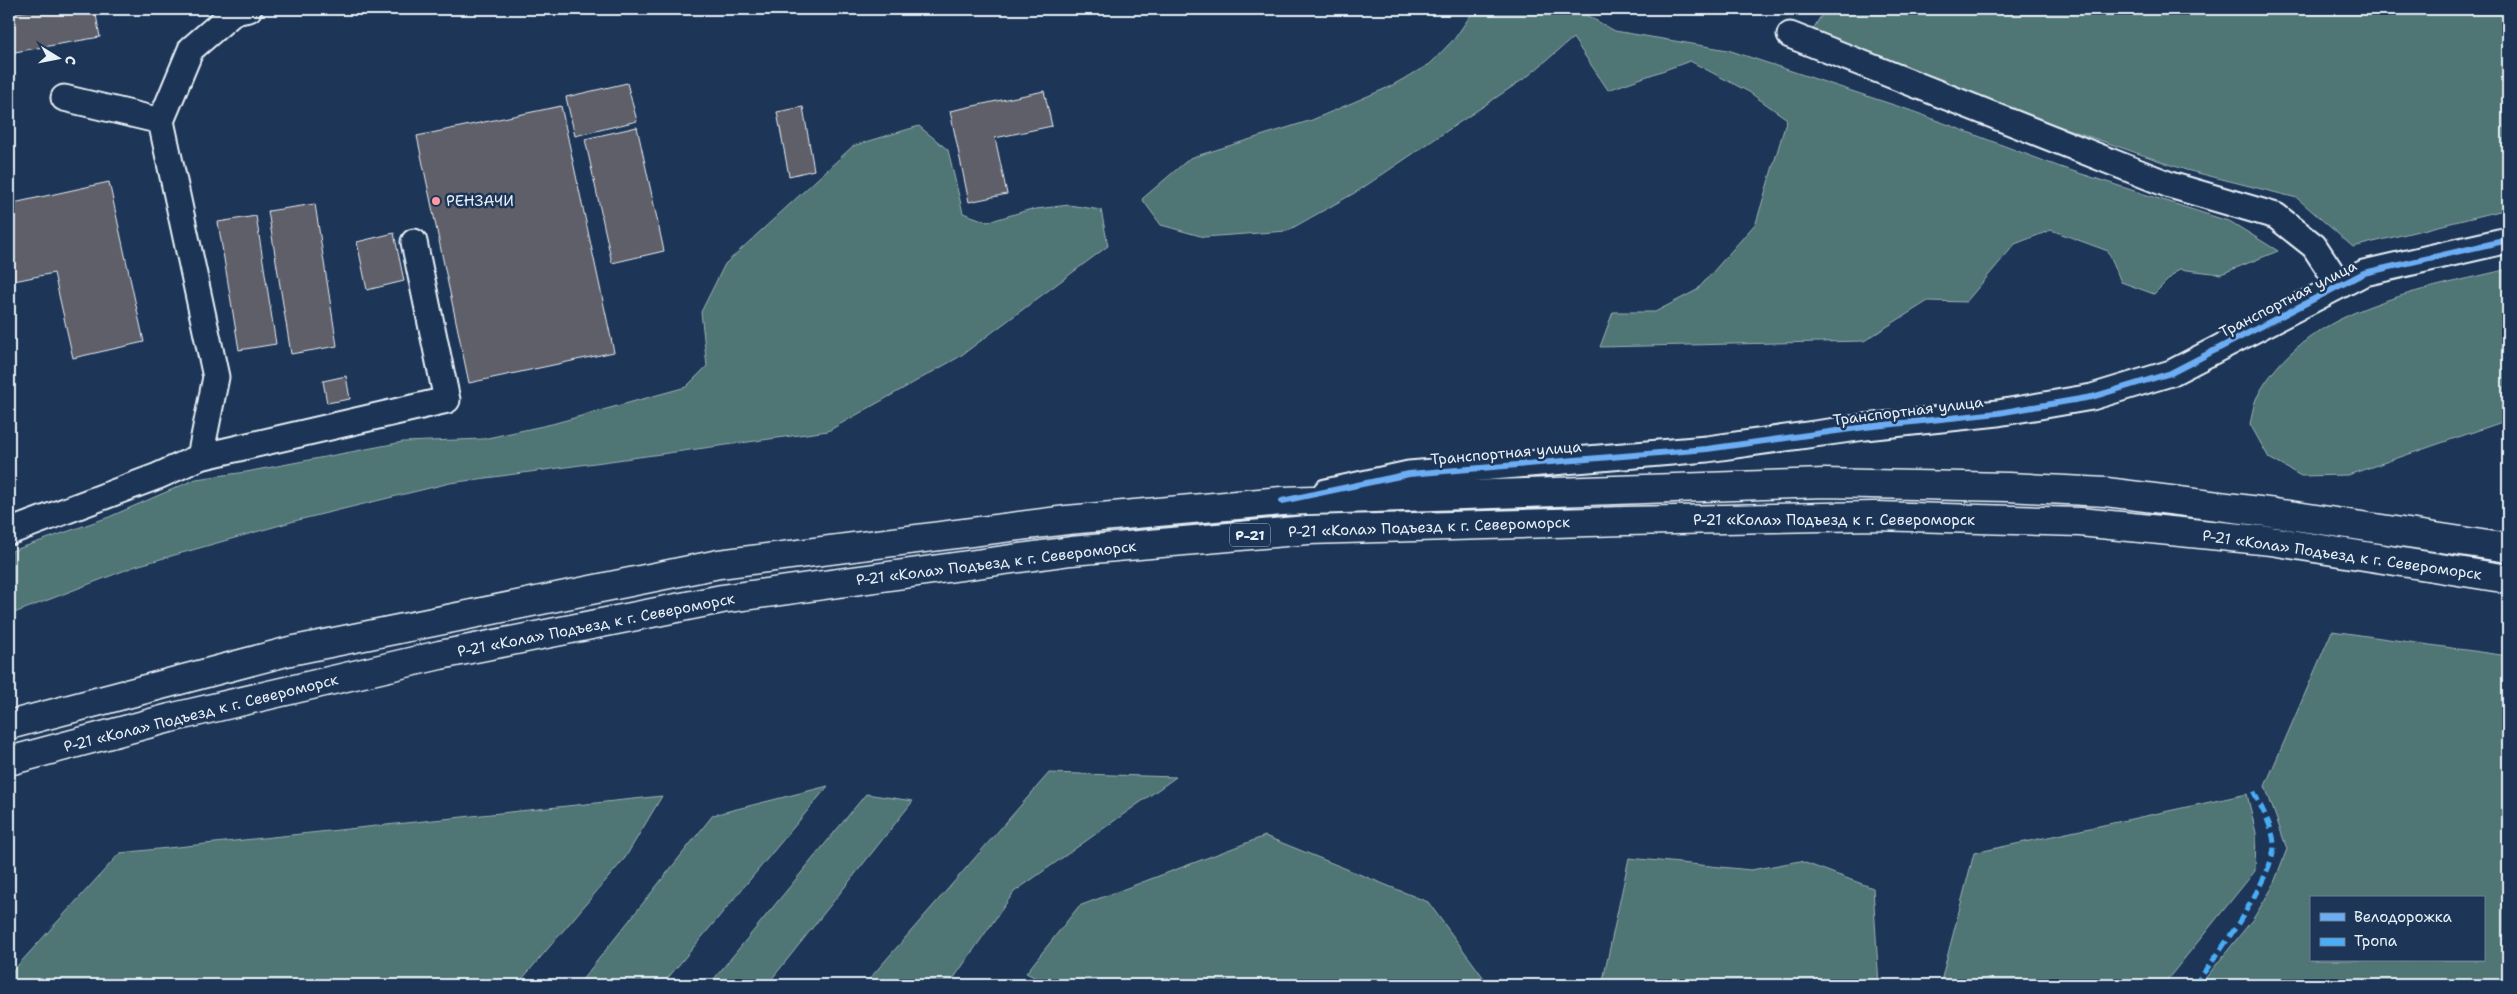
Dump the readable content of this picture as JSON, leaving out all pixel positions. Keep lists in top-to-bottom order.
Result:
{
  "streets": {
    "main road": ["Р-21 «Кола» Подъезд к г. Североморск", "Р-21"],
    "street": ["Транспортная улица"]
  },
  "crossings": [
    ["Транспортная улица", "Р-21 «Кола» Подъезд к г. Североморск"]
  ],
  "places": ["РЕНЗАЧИ"],
  "legend": ["Велодорожка", "Тропа"],
  "north": "right"
}
